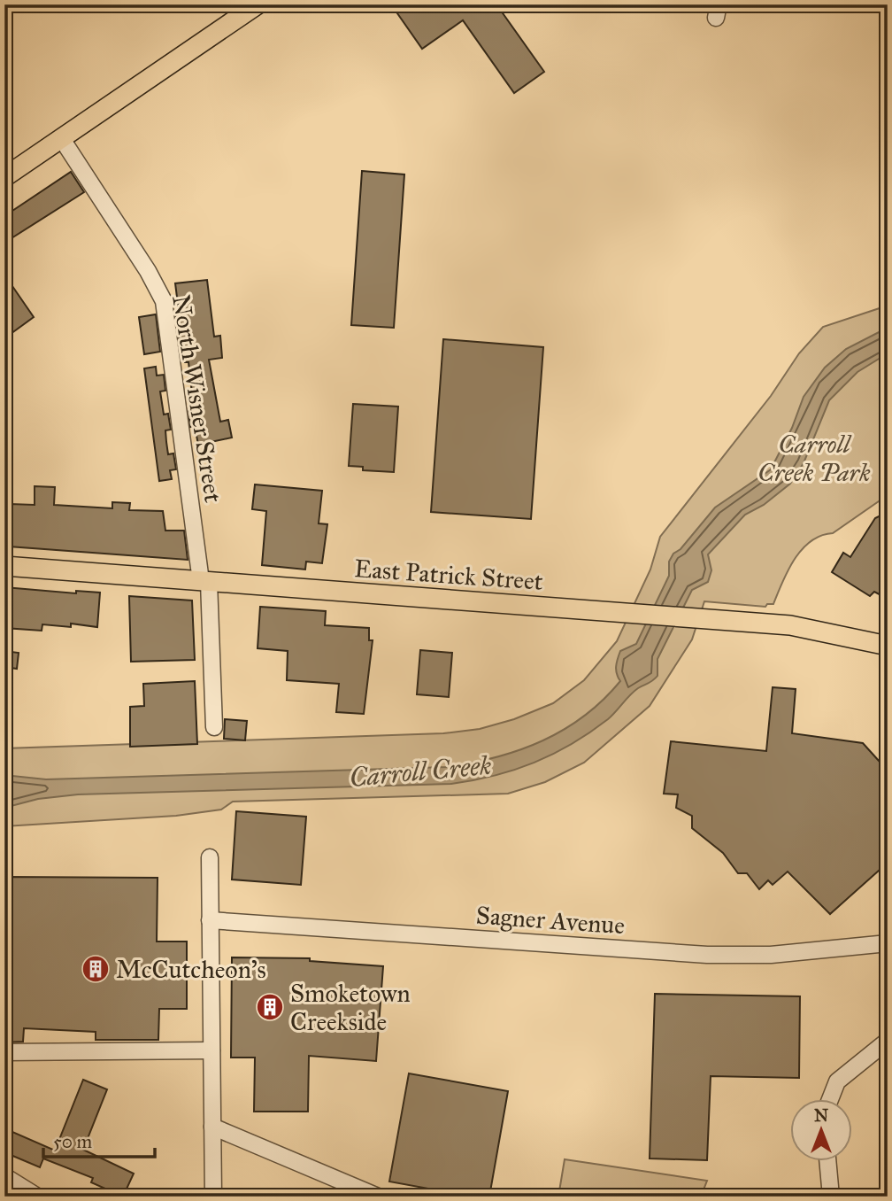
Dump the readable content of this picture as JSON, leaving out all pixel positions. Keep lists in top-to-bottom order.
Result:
{
  "streets": {
    "main road": ["East Patrick Street"],
    "street": ["North Wisner Street", "Sagner Avenue"]
  },
  "crossings": [
    ["North Wisner Street", "East Patrick Street"]
  ],
  "water": ["Carroll Creek"],
  "parks": ["Carroll Creek Park"],
  "places": {
    "building": ["McCutcheon's", "Smoketown Creekside"]
  },
  "scale_bar": "50 m",
  "north": "top"
}
